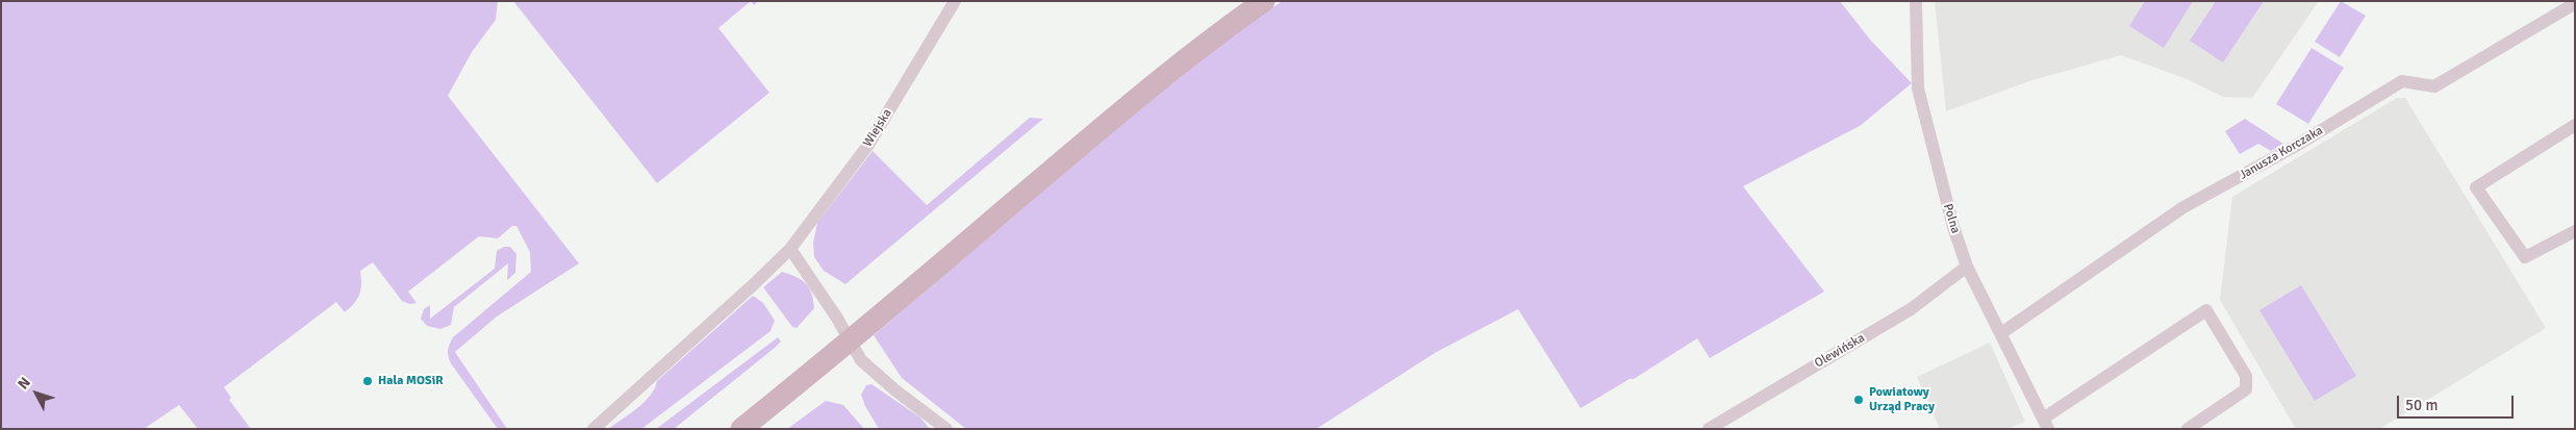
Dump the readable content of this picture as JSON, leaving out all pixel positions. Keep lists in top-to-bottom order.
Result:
{
  "streets": {
    "street": [
      "Wiejska",
      "Janusza Korczaka",
      "Polna",
      "Olewińska"
    ]
  },
  "crossings": [
    ["Janusza Korczaka", "Polna"],
    ["Polna", "Olewińska"]
  ],
  "places": ["Hala MOSiR", "Powiatowy Urząd Pracy"],
  "scale_bar": "50 m",
  "north": "top left"
}
